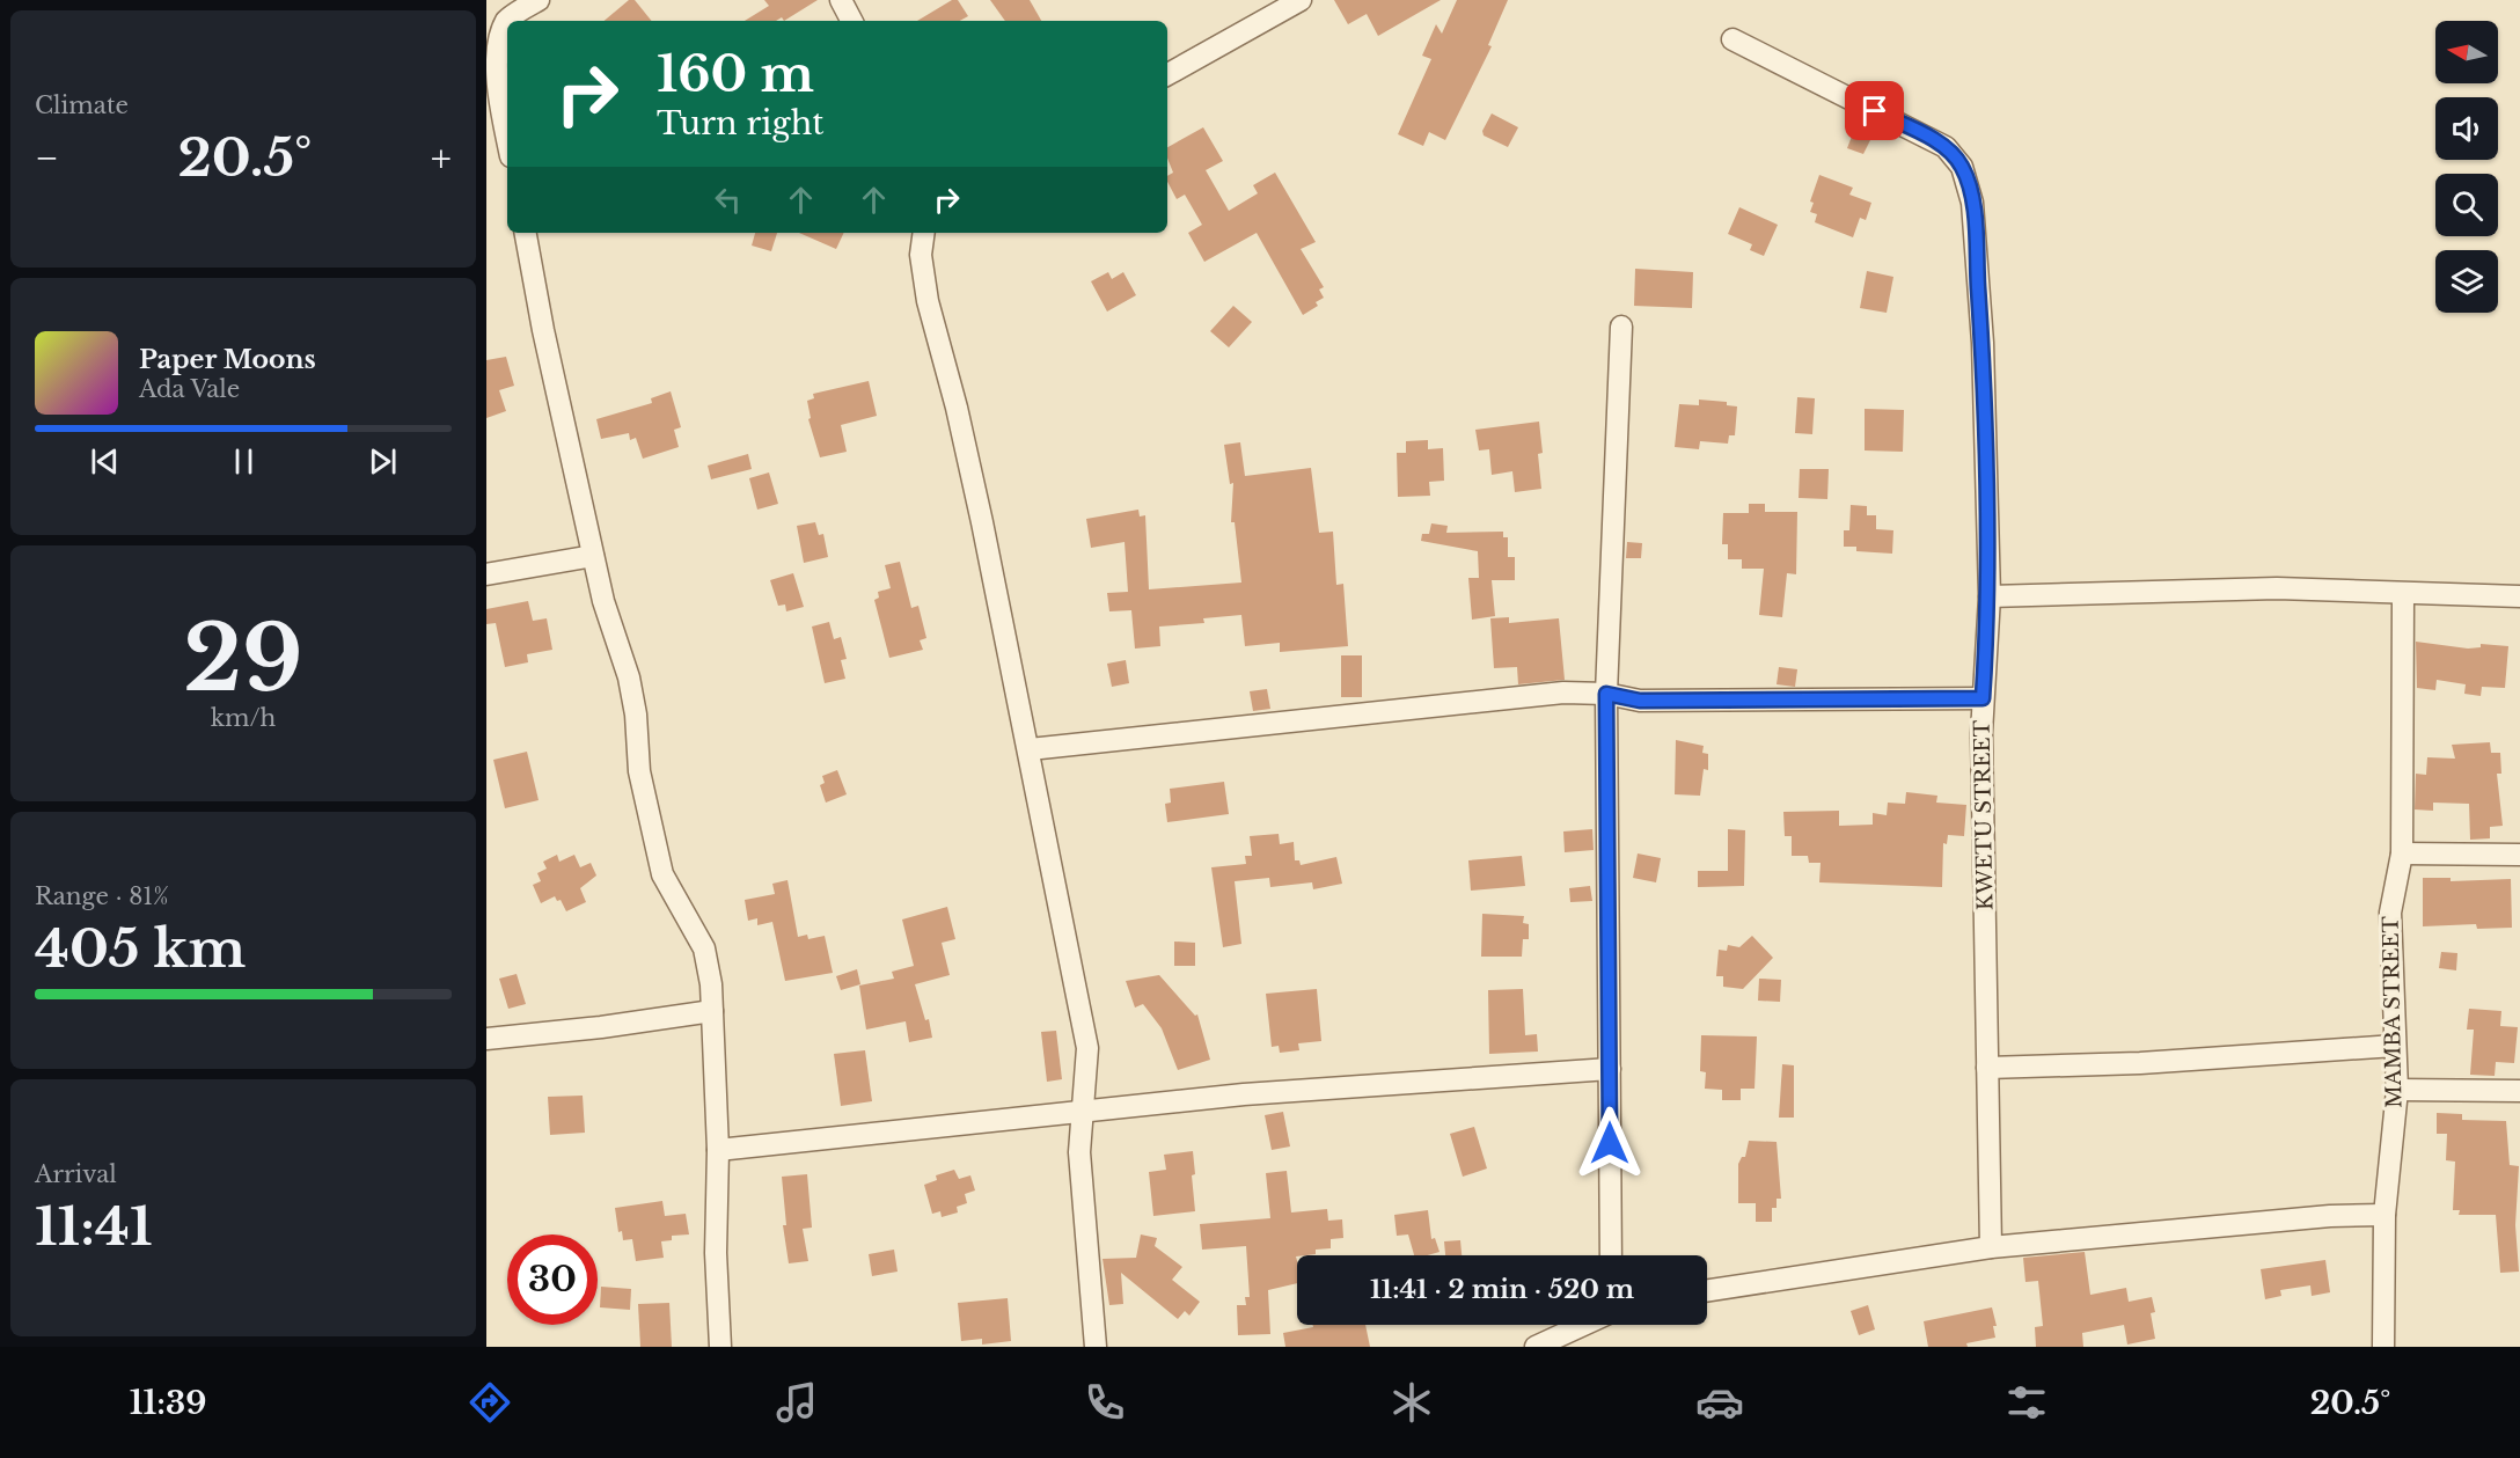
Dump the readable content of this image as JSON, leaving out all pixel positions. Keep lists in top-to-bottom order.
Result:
{
  "streets": {
    "street": ["KWETU STREET", "MAMBA STREET"]
  },
  "north": "left",
  "page": {
    "tile": [
      "Climate",
      ["29", "km/h"],
      ["Range · 81%", "405 km"],
      ["Arrival", "11:41"]
    ],
    "turn": ["160 m", "Turn right"],
    "heat": ["−", "20.5°", "+"],
    "song": ["Paper Moons", "Ada Vale"],
    "limit": "30",
    "trip": "11:41 · 2 min · 520 m",
    "tabs": ["11:39", "20.5°"]
  }
}
